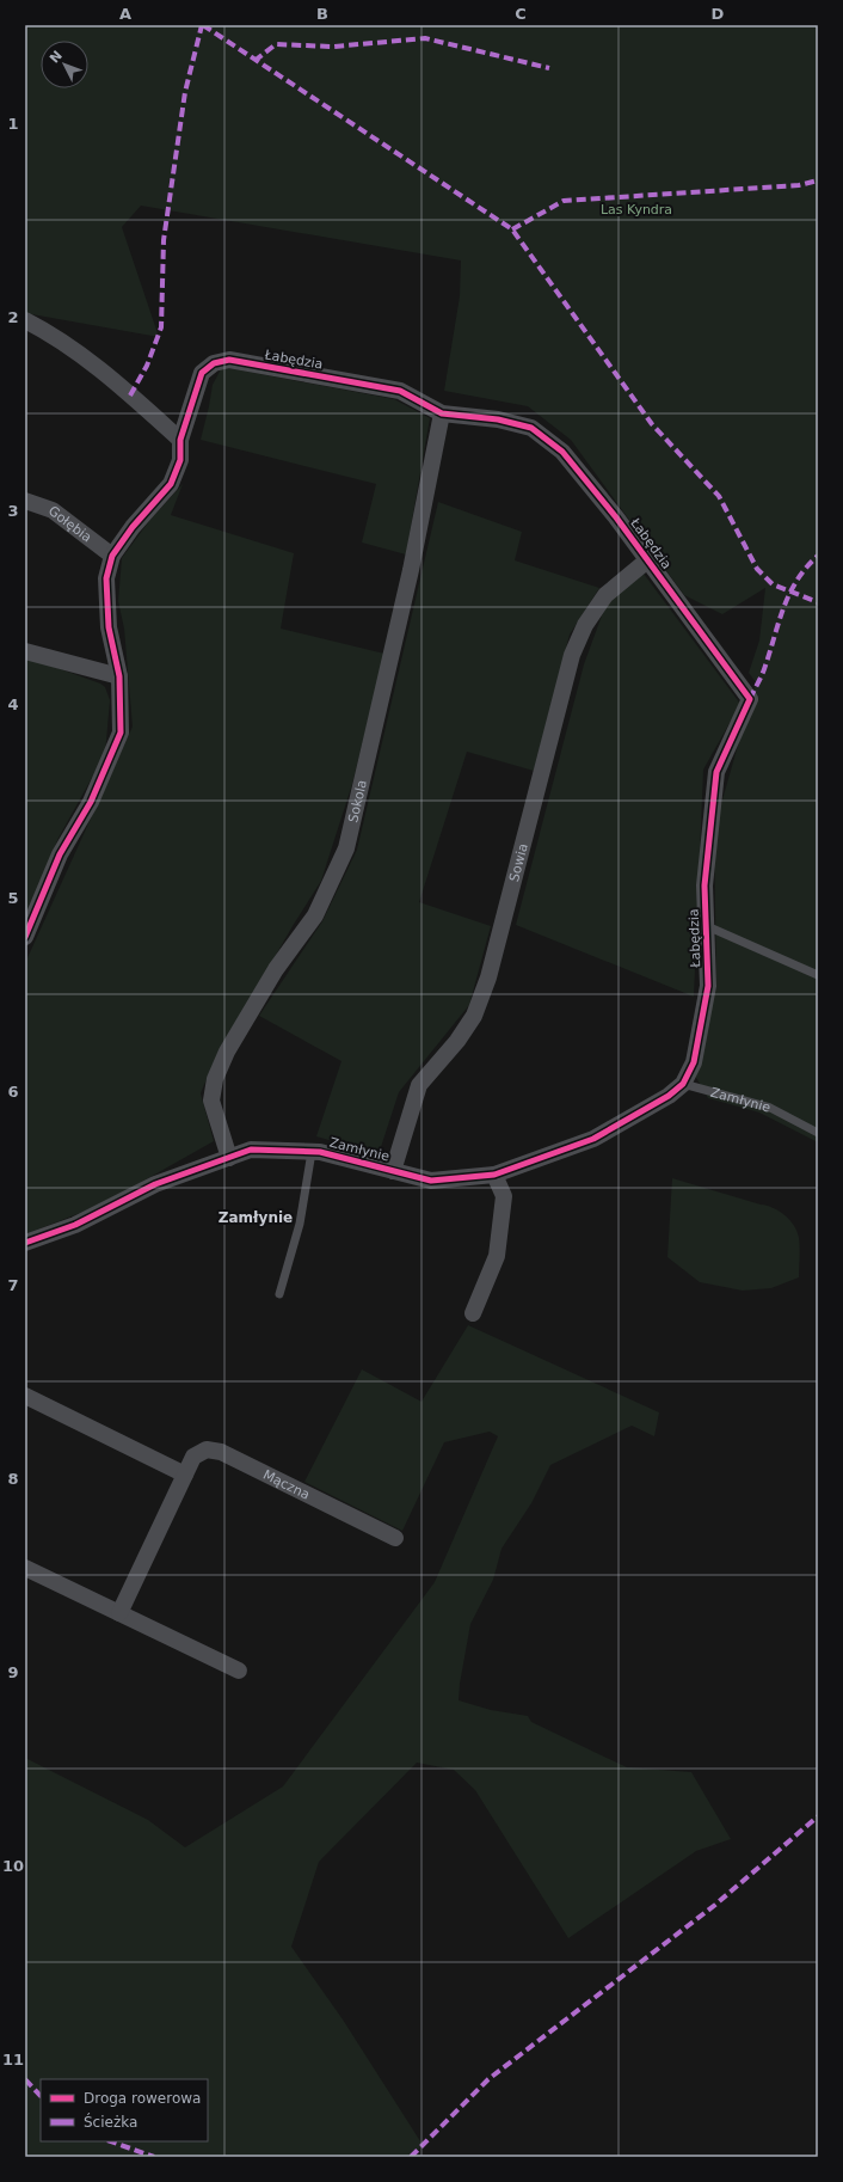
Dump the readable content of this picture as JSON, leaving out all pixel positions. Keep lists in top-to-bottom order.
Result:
{
  "streets": {
    "street": [
      "Łabędzia",
      "Gołębia",
      "Sokola",
      "Sowia",
      "Zamłynie",
      "Mączna"
    ]
  },
  "crossings": [
    ["Łabędzia", "Gołębia"],
    ["Łabędzia", "Sokola"],
    ["Łabędzia", "Sowia"],
    ["Łabędzia", "Zamłynie"],
    ["Sokola", "Zamłynie"],
    ["Sowia", "Zamłynie"]
  ],
  "districts": ["Zamłynie"],
  "parks": ["Las Kyndra"],
  "legend": ["Droga rowerowa", "Ścieżka"],
  "north": "top left",
  "grid": {
    "columns": [
      "A",
      "B",
      "C",
      "D"
    ],
    "rows": [
      "1",
      "2",
      "3",
      "4",
      "5",
      "6",
      "7",
      "8",
      "9",
      "10",
      "11"
    ]
  }
}
